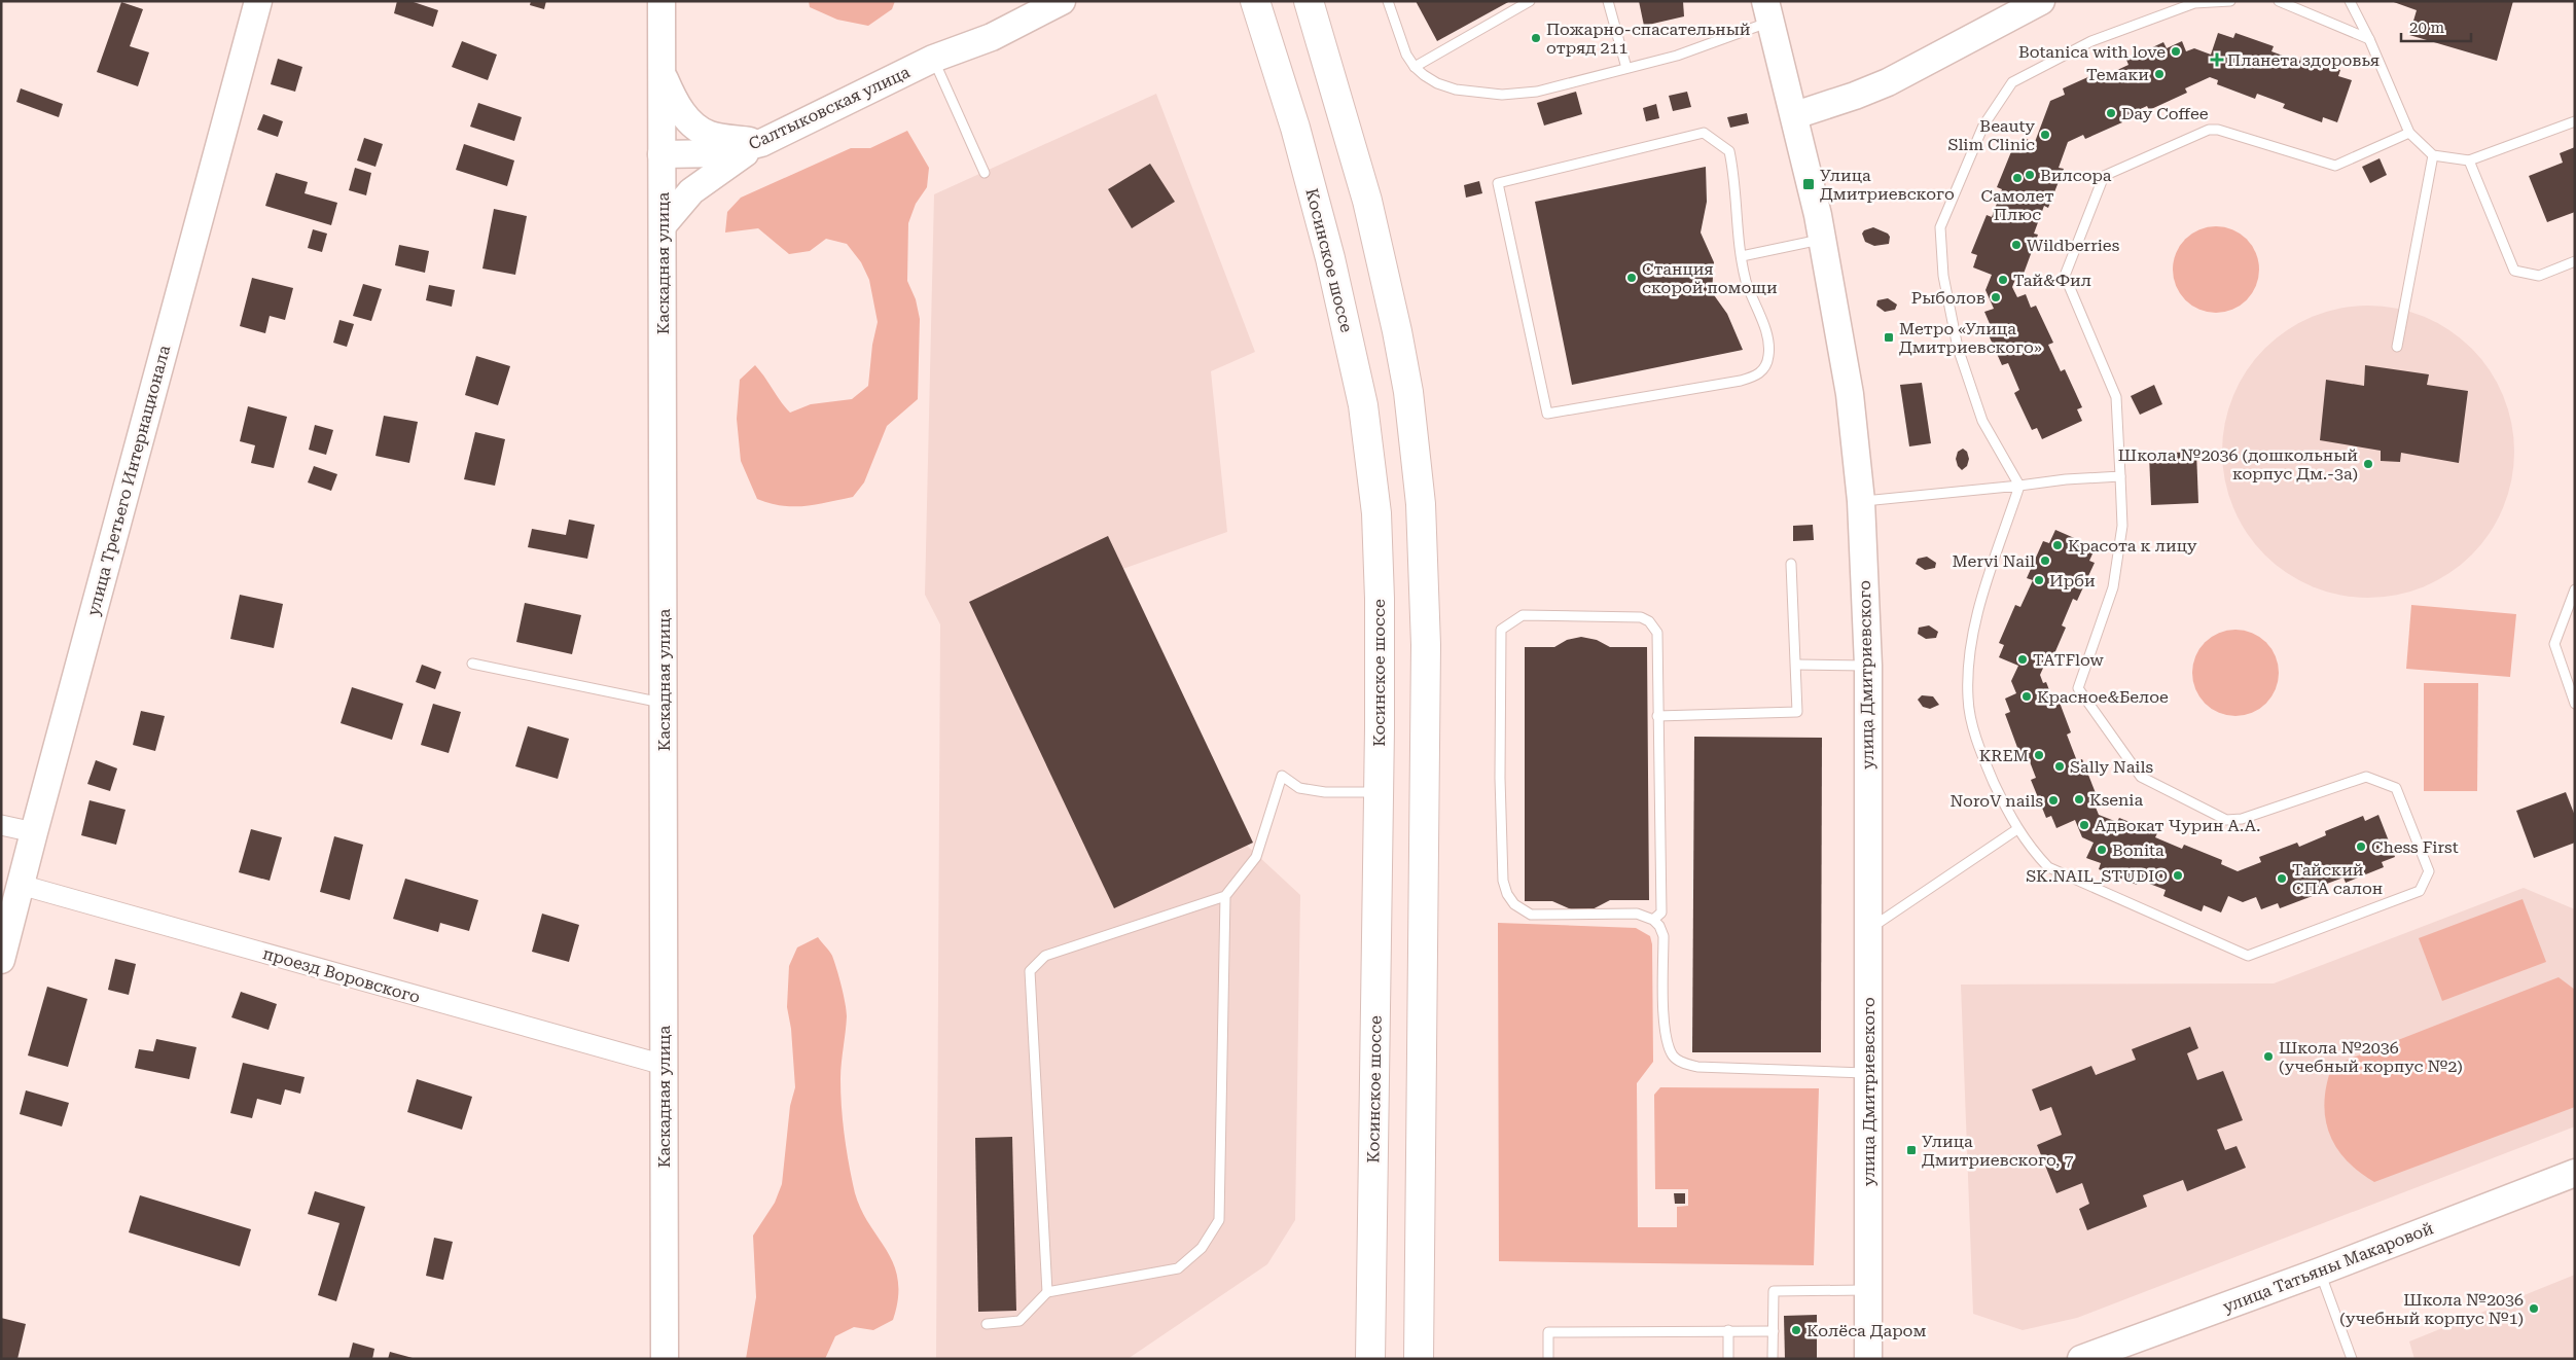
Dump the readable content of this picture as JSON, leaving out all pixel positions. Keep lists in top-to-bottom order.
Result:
{
  "streets": {
    "highway": ["Косинское шоссе"],
    "street": [
      "Салтыковская улица",
      "Каскадная улица",
      "улица Третьего Интернационала",
      "улица Дмитриевского",
      "проезд Воровского",
      "улица Татьяны Макаровой"
    ]
  },
  "crossings": [
    ["Салтыковская улица", "Каскадная улица"],
    ["Каскадная улица", "проезд Воровского"],
    ["улица Третьего Интернационала", "проезд Воровского"]
  ],
  "places": {
    "other": [
      "Пожарно-спасательный отряд 211",
      "Botanica with love",
      "Темаки",
      "Day Coffee",
      "Beauty Slim Clinic",
      "Вилсора",
      "Самолет Плюс",
      "Wildberries",
      "Станция скорой помощи",
      "Тай&Фил",
      "Рыболов",
      "Школа №2036 (дошкольный корпус Дм.-3а)",
      "Красота к лицу",
      "Mervi Nail",
      "Ирби",
      "TATFlow",
      "Красное&Белое",
      "KREM",
      "Sally Nails",
      "Ksenia",
      "NoroV nails",
      "Адвокат Чурин А.А.",
      "Chess First",
      "Bonita",
      "SK.NAIL_STUDIO",
      "Тайский СПА салон",
      "Школа №2036 (учебный корпус №2)",
      "Школа №2036 (учебный корпус №1)",
      "Колёса Даром"
    ],
    "health": ["Планета здоровья"],
    "transit": ["Улица Дмитриевского", "Метро «Улица Дмитриевского»", "Улица Дмитриевского, 7"]
  },
  "scale_bar": "20 m"
}
